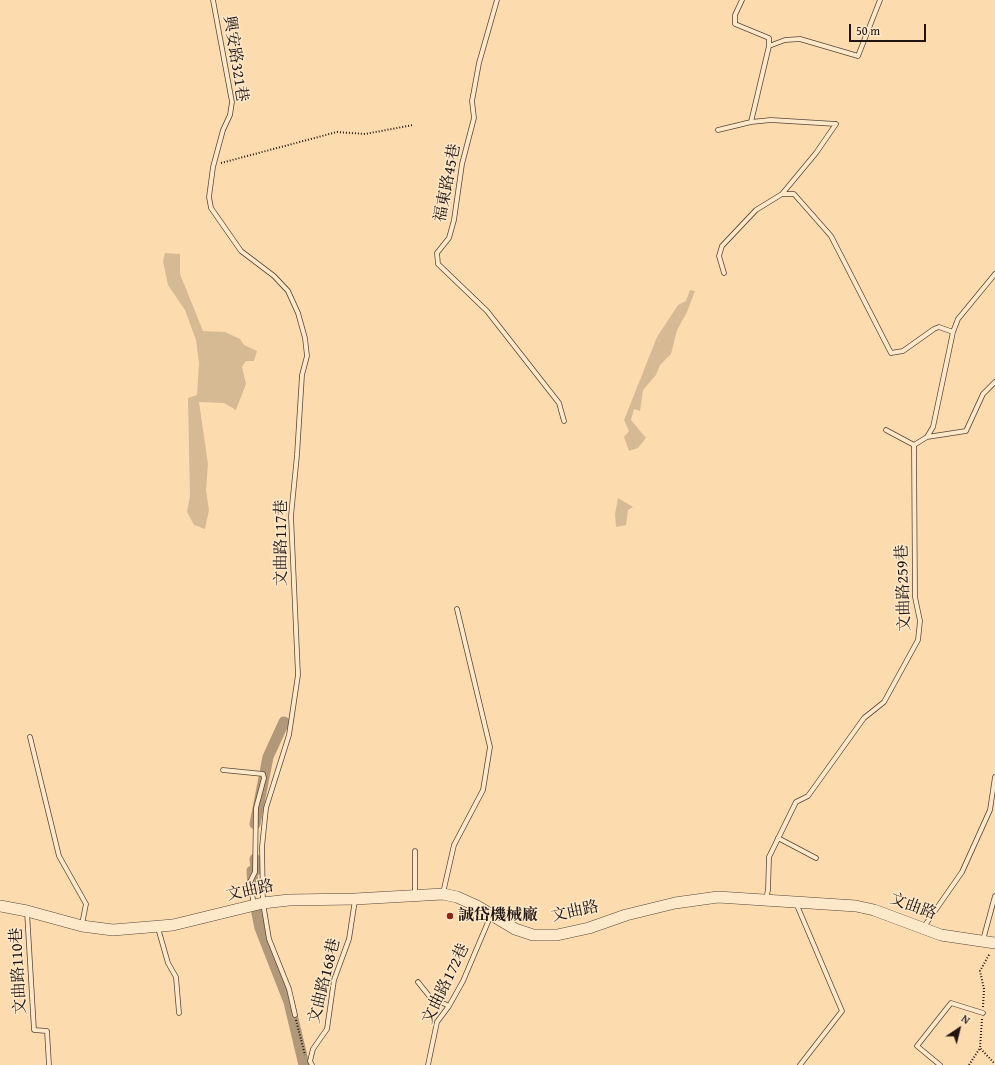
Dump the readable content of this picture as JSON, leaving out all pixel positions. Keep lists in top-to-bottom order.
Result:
{
  "streets": {
    "street": ["文曲路"],
    "lane": [
      "興安路321巷",
      "福東路45巷",
      "文曲路117巷",
      "文曲路259巷",
      "文曲路110巷",
      "文曲路168巷",
      "文曲路172巷"
    ]
  },
  "crossings": [
    ["興安路321巷", "文曲路117巷"],
    ["文曲路117巷", "文曲路"],
    ["文曲路259巷", "文曲路"],
    ["文曲路", "文曲路110巷"],
    ["文曲路", "文曲路168巷"],
    ["文曲路", "文曲路172巷"]
  ],
  "places": ["誠岱機械廠"],
  "scale_bar": "50 m",
  "north": "top right"
}
